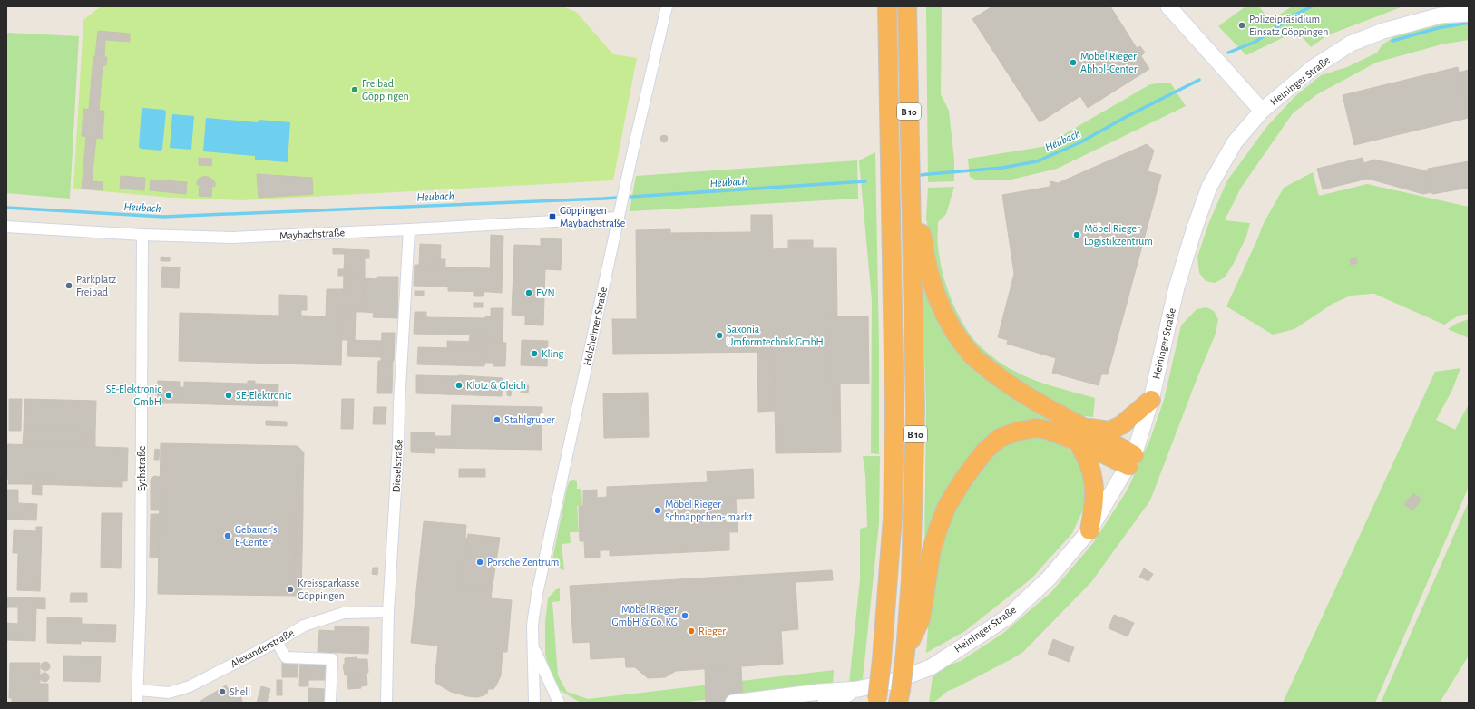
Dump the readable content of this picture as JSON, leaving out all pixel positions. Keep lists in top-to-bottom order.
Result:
{
  "streets": {
    "highway": ["B 10"],
    "main road": ["Heininger Straße"],
    "street": [
      "Maybachstraße",
      "Holzheimer Straße",
      "Dieselstraße",
      "Eythstraße",
      "Alexanderstraße"
    ]
  },
  "crossings": [
    ["Heininger Straße", "B 10"],
    ["Maybachstraße", "Holzheimer Straße"],
    ["Maybachstraße", "Dieselstraße"],
    ["Maybachstraße", "Eythstraße"],
    ["Dieselstraße", "Alexanderstraße"],
    ["Eythstraße", "Alexanderstraße"]
  ],
  "water": ["Heubach"],
  "places": {
    "other": [
      "Polizeipräsidium Einsatz Göppingen",
      "Möbel Rieger Abhol-Center",
      "Freibad Göppingen",
      "Möbel Rieger Logistikzentrum",
      "Parkplatz Freibad",
      "EVN",
      "Saxonia Umformtechnik GmbH",
      "Kling",
      "Klotz & Gleich",
      "SE-Elektronic GmbH",
      "SE-Elektronic",
      "Stahlgruber",
      "Möbel Rieger Schnäppchen- markt",
      "Gebauer's E-Center",
      "Porsche Zentrum",
      "Kreissparkasse Göppingen",
      "Möbel Rieger GmbH & Co. KG",
      "Rieger",
      "Shell"
    ],
    "transit": ["Göppingen Maybachstraße"]
  }
}
